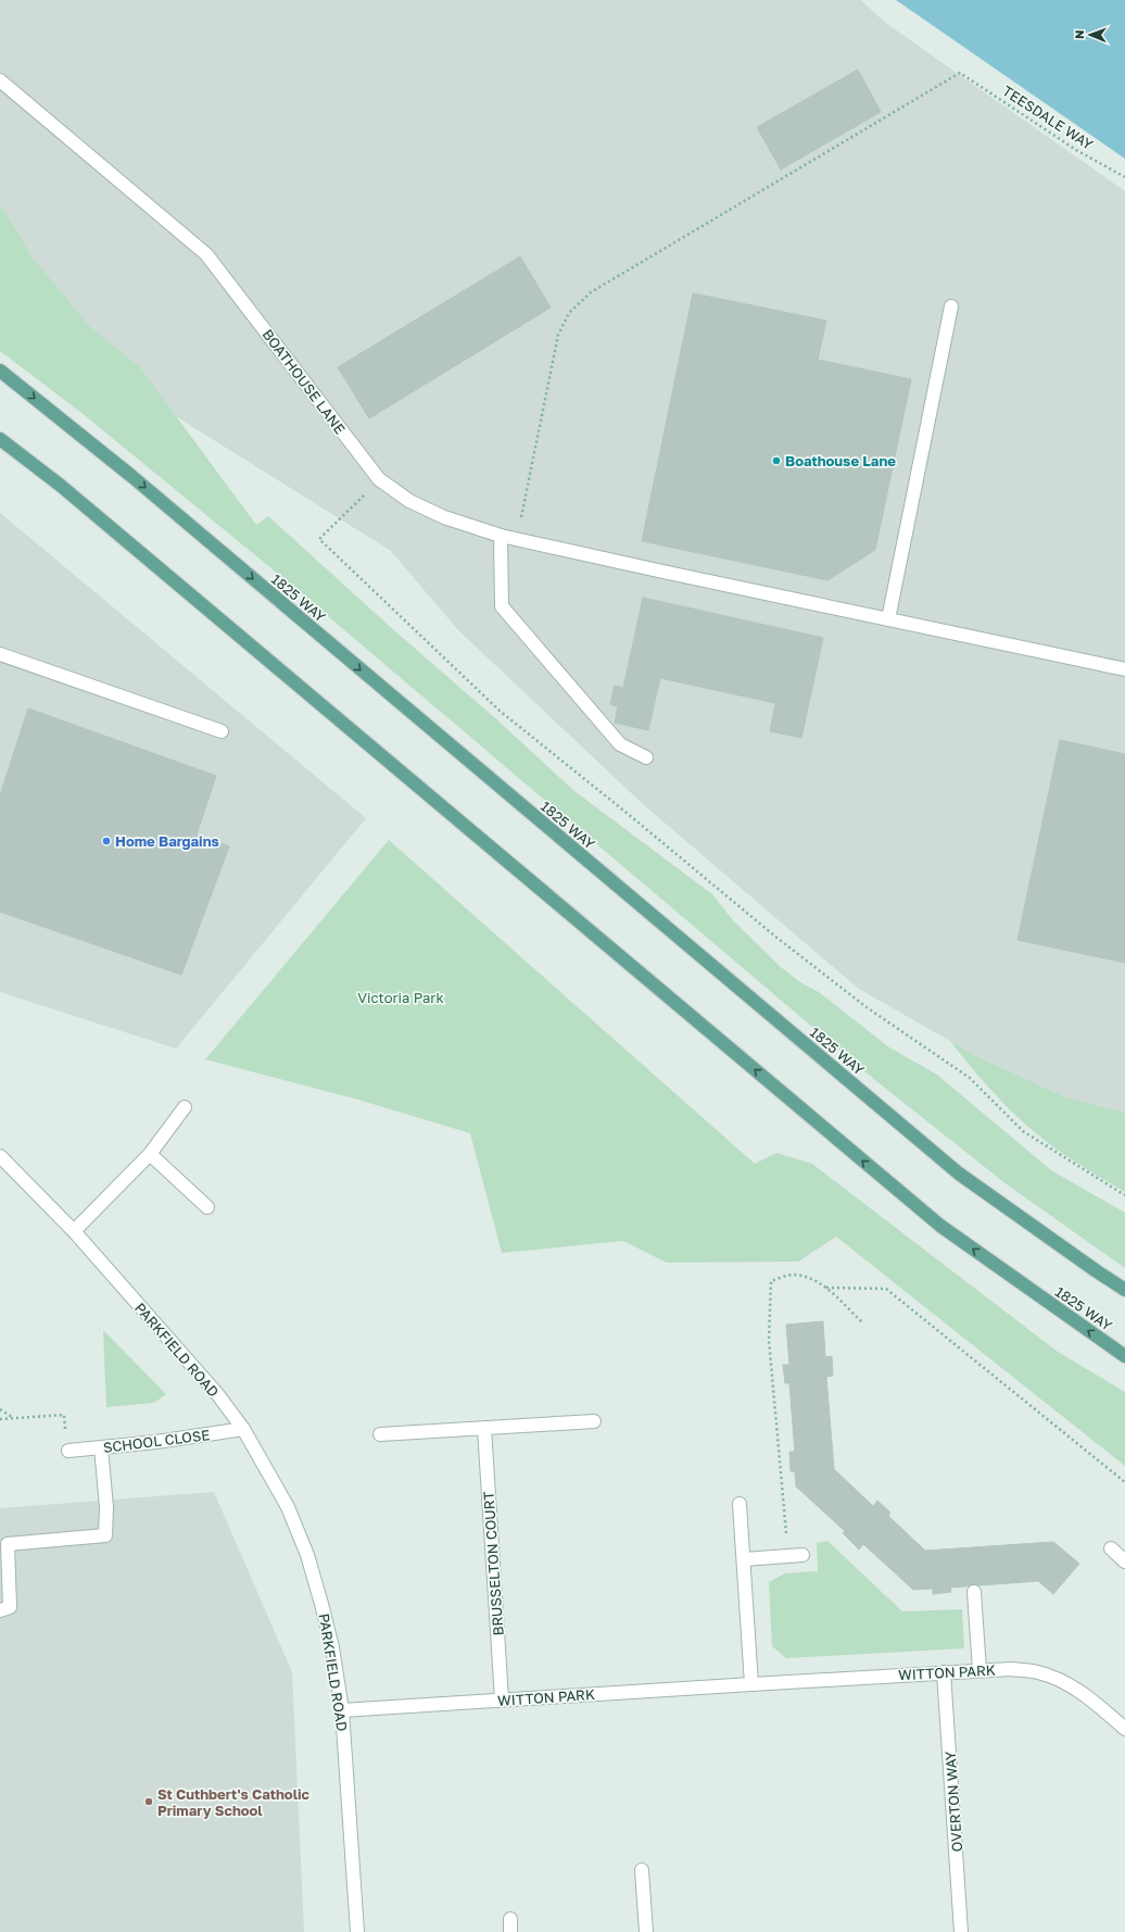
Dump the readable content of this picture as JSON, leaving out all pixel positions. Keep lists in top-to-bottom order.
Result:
{
  "streets": {
    "main road": ["1825 WAY"],
    "street": [
      "BOATHOUSE LANE",
      "PARKFIELD ROAD",
      "SCHOOL CLOSE",
      "BRUSSELTON COURT",
      "WITTON PARK",
      "OVERTON WAY"
    ],
    "path": ["TEESDALE WAY"]
  },
  "crossings": [
    ["TEESDALE WAY", "BOATHOUSE LANE"],
    ["PARKFIELD ROAD", "SCHOOL CLOSE"],
    ["PARKFIELD ROAD", "WITTON PARK"],
    ["BRUSSELTON COURT", "WITTON PARK"],
    ["WITTON PARK", "OVERTON WAY"]
  ],
  "parks": ["Victoria Park"],
  "places": ["Boathouse Lane", "Home Bargains", "St Cuthbert's Catholic Primary School"],
  "north": "left"
}
